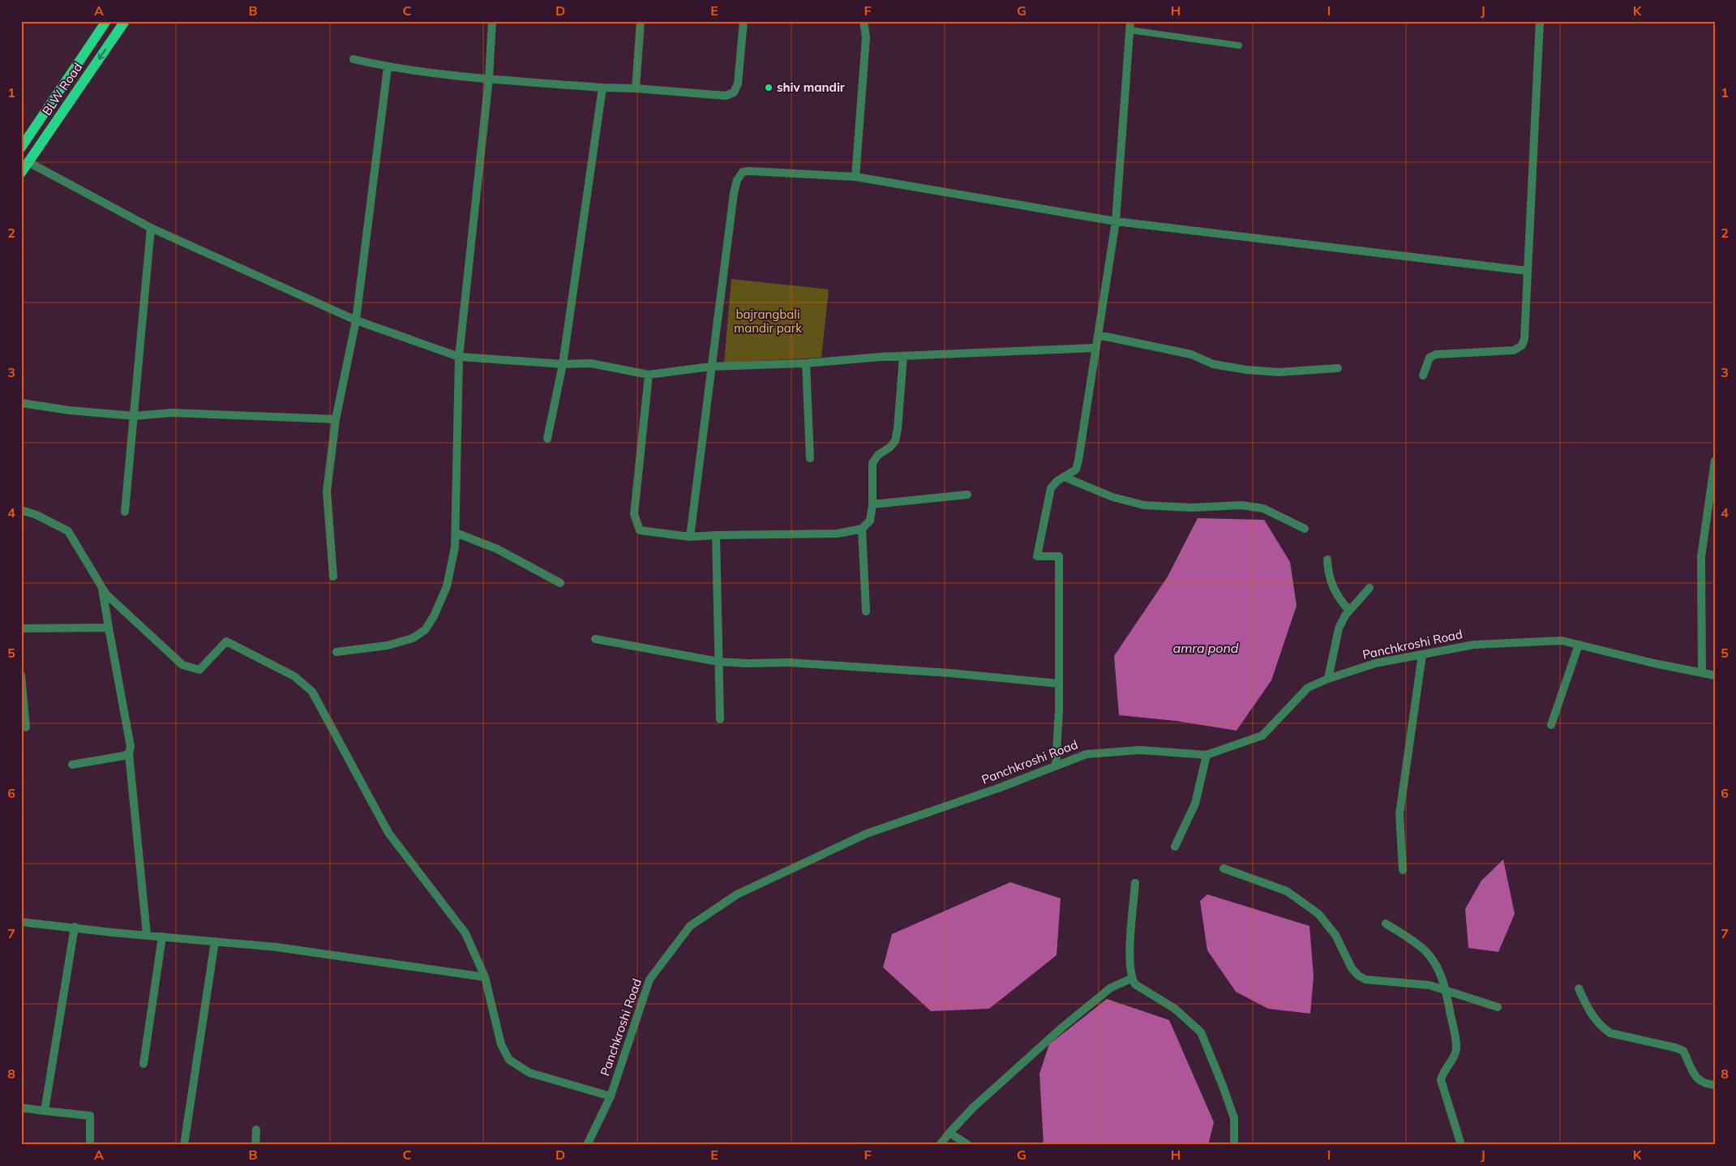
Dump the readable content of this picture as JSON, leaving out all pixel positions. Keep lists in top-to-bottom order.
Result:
{
  "streets": {
    "main road": ["BLW Road"],
    "street": ["Panchkroshi Road"]
  },
  "water": ["amra pond"],
  "parks": ["bajrangbali mandir park"],
  "places": ["shiv mandir"],
  "grid": {
    "columns": [
      "A",
      "B",
      "C",
      "D",
      "E",
      "F",
      "G",
      "H",
      "I",
      "J",
      "K"
    ],
    "rows": [
      "1",
      "2",
      "3",
      "4",
      "5",
      "6",
      "7",
      "8"
    ]
  }
}
